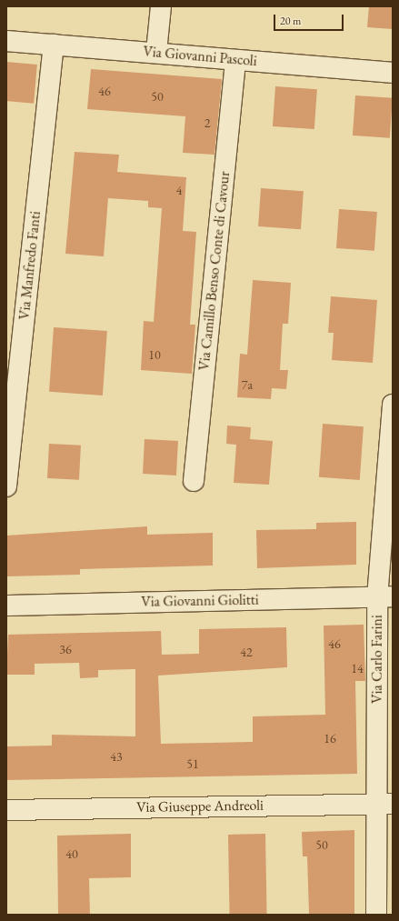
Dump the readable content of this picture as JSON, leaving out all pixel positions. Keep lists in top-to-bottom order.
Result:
{
  "streets": {
    "street": [
      "Via Giovanni Pascoli",
      "Via Manfredo Fanti",
      "Via Camillo Benso Conte di Cavour",
      "Via Giovanni Giolitti",
      "Via Carlo Farini",
      "Via Giuseppe Andreoli"
    ]
  },
  "crossings": [
    ["Via Giovanni Pascoli", "Via Manfredo Fanti"],
    ["Via Giovanni Pascoli", "Via Camillo Benso Conte di Cavour"],
    ["Via Giovanni Giolitti", "Via Carlo Farini"],
    ["Via Carlo Farini", "Via Giuseppe Andreoli"]
  ],
  "house_numbers": [
    "46",
    "50",
    "2",
    "4",
    "10",
    "7a",
    "46",
    "36",
    "42",
    "14",
    "16",
    "43",
    "51",
    "50",
    "40"
  ],
  "scale_bar": "20 m"
}
